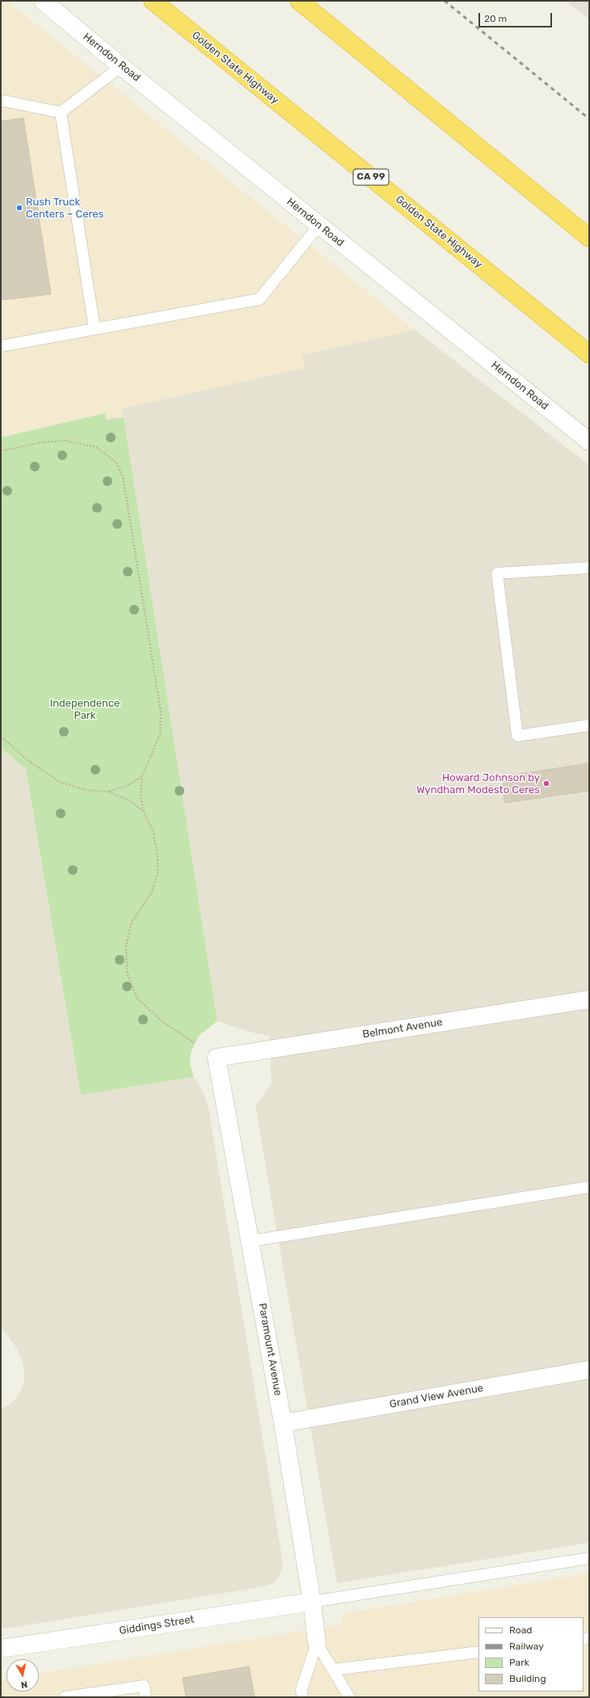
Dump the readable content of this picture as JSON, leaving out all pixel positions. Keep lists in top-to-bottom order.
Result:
{
  "streets": {
    "highway": ["Golden State Highway", "CA 99"],
    "street": [
      "Herndon Road",
      "Belmont Avenue",
      "Paramount Avenue",
      "Grand View Avenue",
      "Giddings Street"
    ]
  },
  "crossings": [
    ["Belmont Avenue", "Paramount Avenue"],
    ["Paramount Avenue", "Grand View Avenue"],
    ["Paramount Avenue", "Giddings Street"]
  ],
  "parks": ["Independence Park"],
  "places": ["Rush Truck Centers – Ceres", "Howard Johnson by Wyndham Modesto Ceres"],
  "legend": [
    "Road",
    "Railway",
    "Park",
    "Building"
  ],
  "scale_bar": "20 m",
  "north": "bottom"
}
